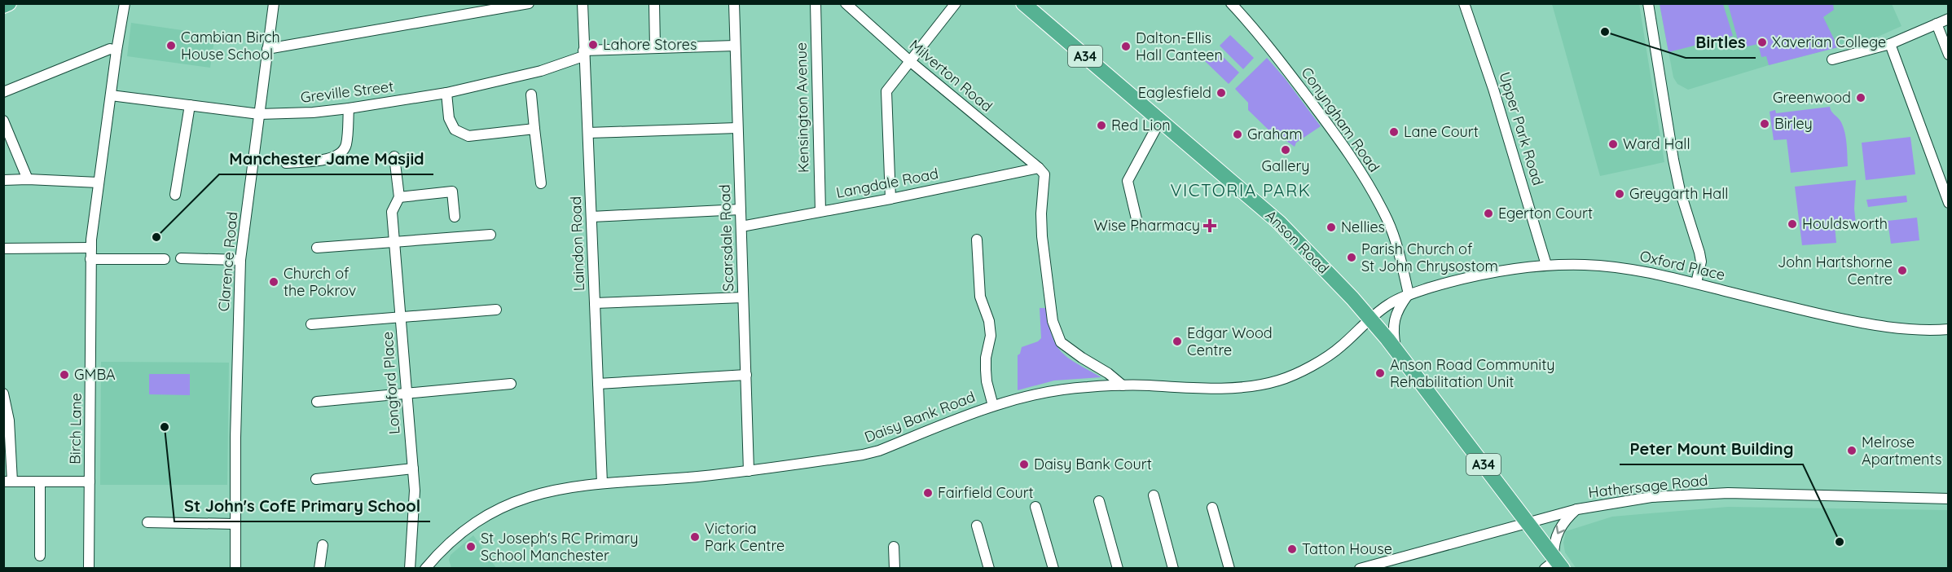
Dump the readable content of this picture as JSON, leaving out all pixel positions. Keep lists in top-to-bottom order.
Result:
{
  "streets": {
    "highway": ["A34", "Anson Road"],
    "street": [
      "Milverton Road",
      "Greville Street",
      "Kensington Avenue",
      "Conyngham Road",
      "Upper Park Road",
      "Langdale Road",
      "Scarsdale Road",
      "Laindon Road",
      "Clarence Road",
      "Oxford Place",
      "Longford Place",
      "Daisy Bank Road",
      "Birch Lane",
      "Hathersage Road"
    ]
  },
  "crossings": [
    ["A34", "Anson Road"],
    ["A34", "Hathersage Road"],
    ["Milverton Road", "Langdale Road"],
    ["Greville Street", "Scarsdale Road"],
    ["Greville Street", "Laindon Road"],
    ["Greville Street", "Clarence Road"],
    ["Greville Street", "Birch Lane"],
    ["Kensington Avenue", "Langdale Road"],
    ["Conyngham Road", "Oxford Place"],
    ["Upper Park Road", "Oxford Place"],
    ["Langdale Road", "Scarsdale Road"],
    ["Scarsdale Road", "Daisy Bank Road"],
    ["Anson Road", "Oxford Place"],
    ["Anson Road", "Daisy Bank Road"],
    ["Anson Road", "Hathersage Road"],
    ["Laindon Road", "Daisy Bank Road"],
    ["Oxford Place", "Daisy Bank Road"]
  ],
  "districts": ["VICTORIA PARK"],
  "places": {
    "other": [
      "Birtles",
      "Xaverian College",
      "Lahore Stores",
      "Cambian Birch House School",
      "Dalton-Ellis Hall Canteen",
      "Eaglesfield",
      "Greenwood",
      "Birley",
      "Red Lion",
      "Lane Court",
      "Graham",
      "Ward Hall",
      "Gallery",
      "Greygarth Hall",
      "Egerton Court",
      "Houldsworth",
      "Nellies",
      "Manchester Jame Masjid",
      "Parish Church of St John Chrysostom",
      "John Hartshorne Centre",
      "Church of the Pokrov",
      "Edgar Wood Centre",
      "Anson Road Community Rehabilitation Unit",
      "GMBA",
      "St John's CofE Primary School",
      "Melrose Apartments",
      "Daisy Bank Court",
      "Fairfield Court",
      "Victoria Park Centre",
      "Peter Mount Building",
      "St Joseph's RC Primary School Manchester",
      "Tatton House"
    ],
    "health": ["Wise Pharmacy"]
  }
}
